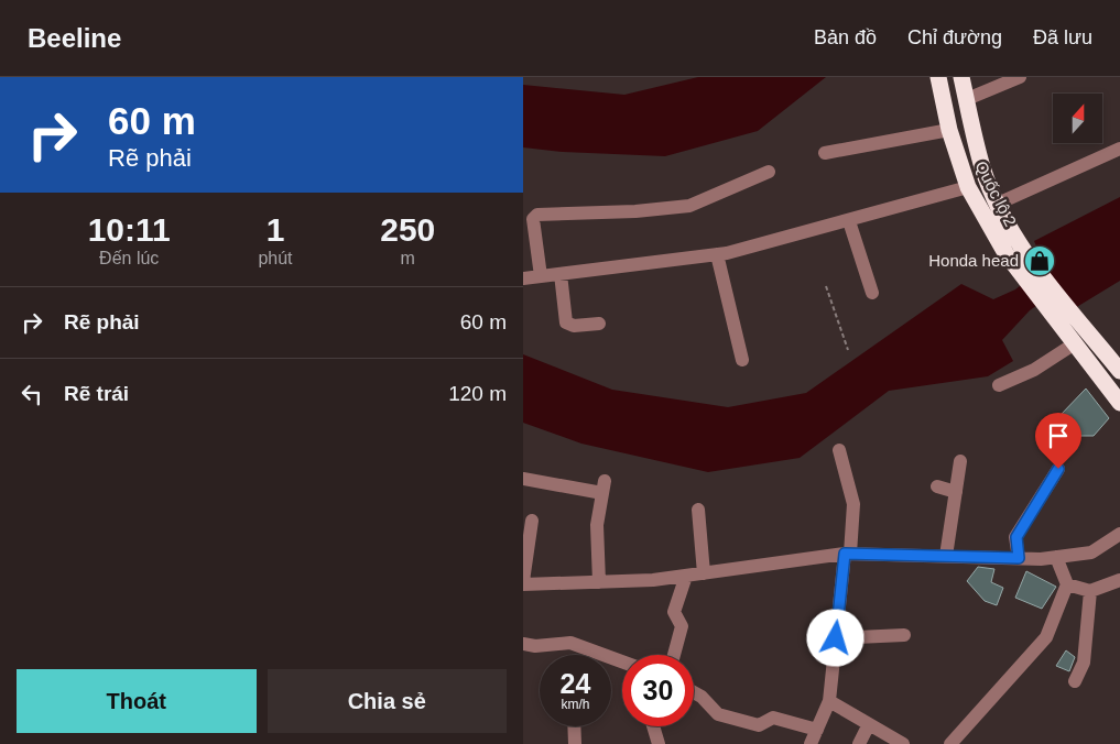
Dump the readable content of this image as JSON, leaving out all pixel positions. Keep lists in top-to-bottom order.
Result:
{
  "streets": {
    "highway": ["Quốc lộ 2"]
  },
  "places": {
    "shop": ["Honda head"]
  },
  "north": "top",
  "page": {
    "header": "Beeline",
    "nav": ["Bản đồ", "Chỉ đường", "Đã lưu"],
    "turn": ["60 m", "Rẽ phải"],
    "eta": [
      "10:11",
      "Đến lúc",
      "1",
      "phút",
      "250",
      "m"
    ],
    "list": [
      {
        "name": "Rẽ phải",
        "value": "60 m"
      },
      {
        "name": "Rẽ trái",
        "value": "120 m"
      }
    ],
    "speed": "24 km/h",
    "limit": "30",
    "buttons": ["Thoát", "Chia sẻ"]
  }
}
